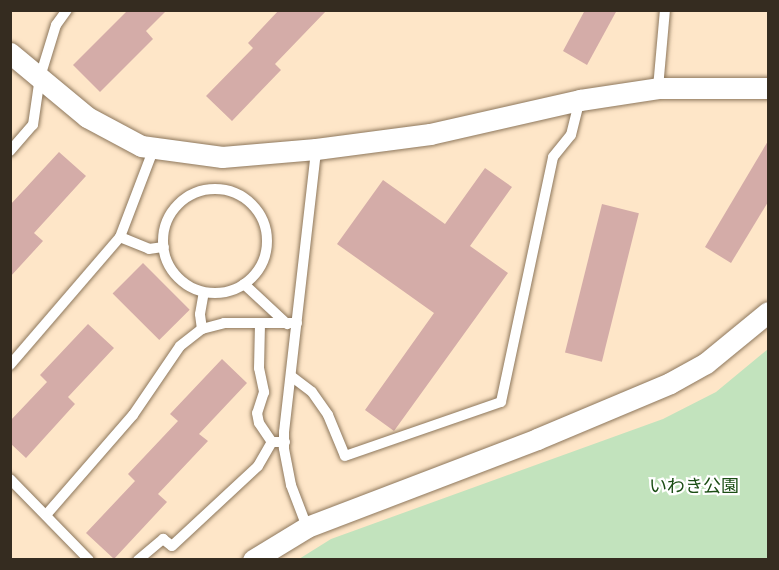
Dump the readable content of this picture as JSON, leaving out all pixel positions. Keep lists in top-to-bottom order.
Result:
{
  "parks": ["いわき公園"]
}
